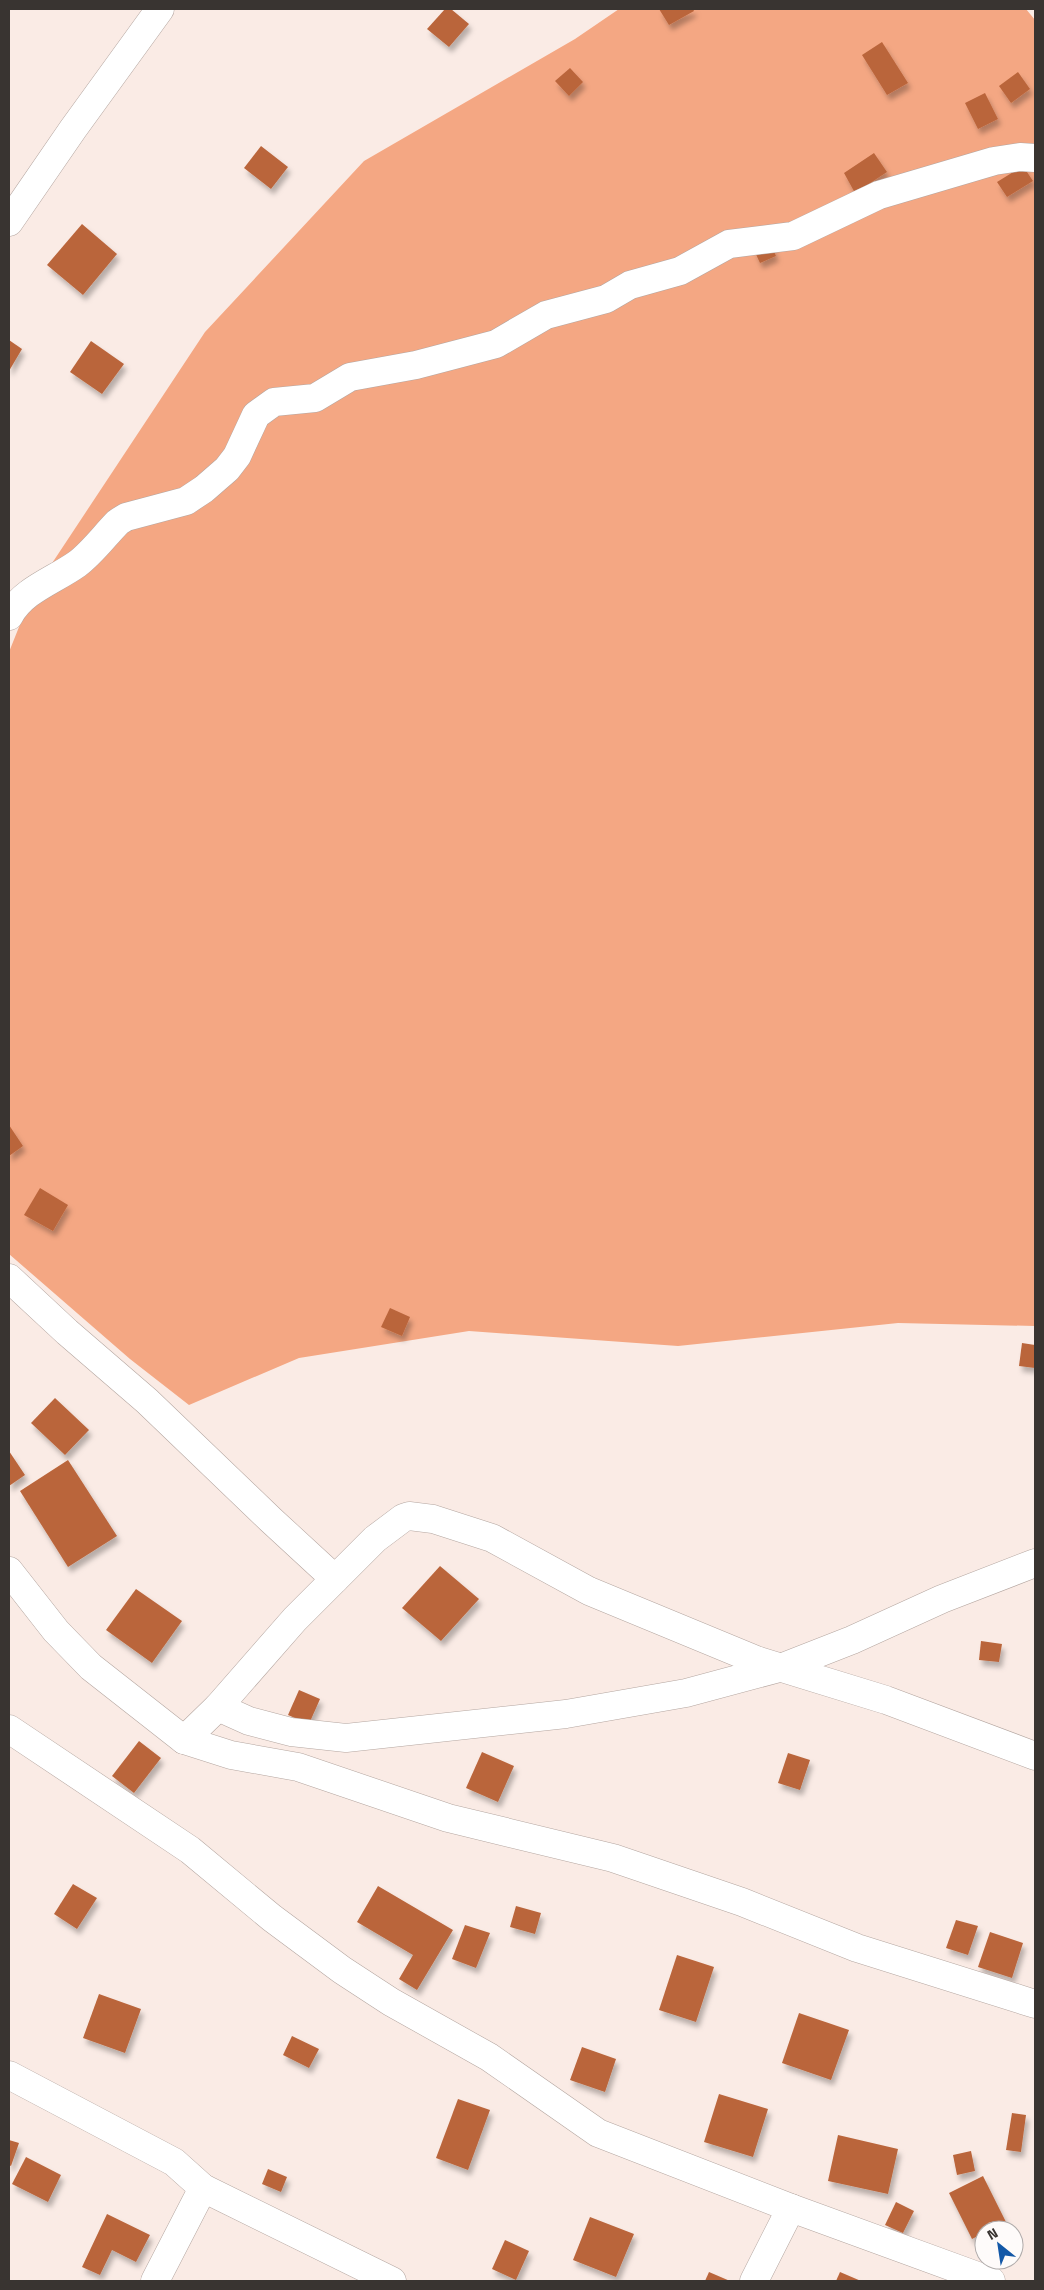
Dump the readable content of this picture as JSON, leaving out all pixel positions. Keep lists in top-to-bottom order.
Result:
{
  "north": "top left"
}
